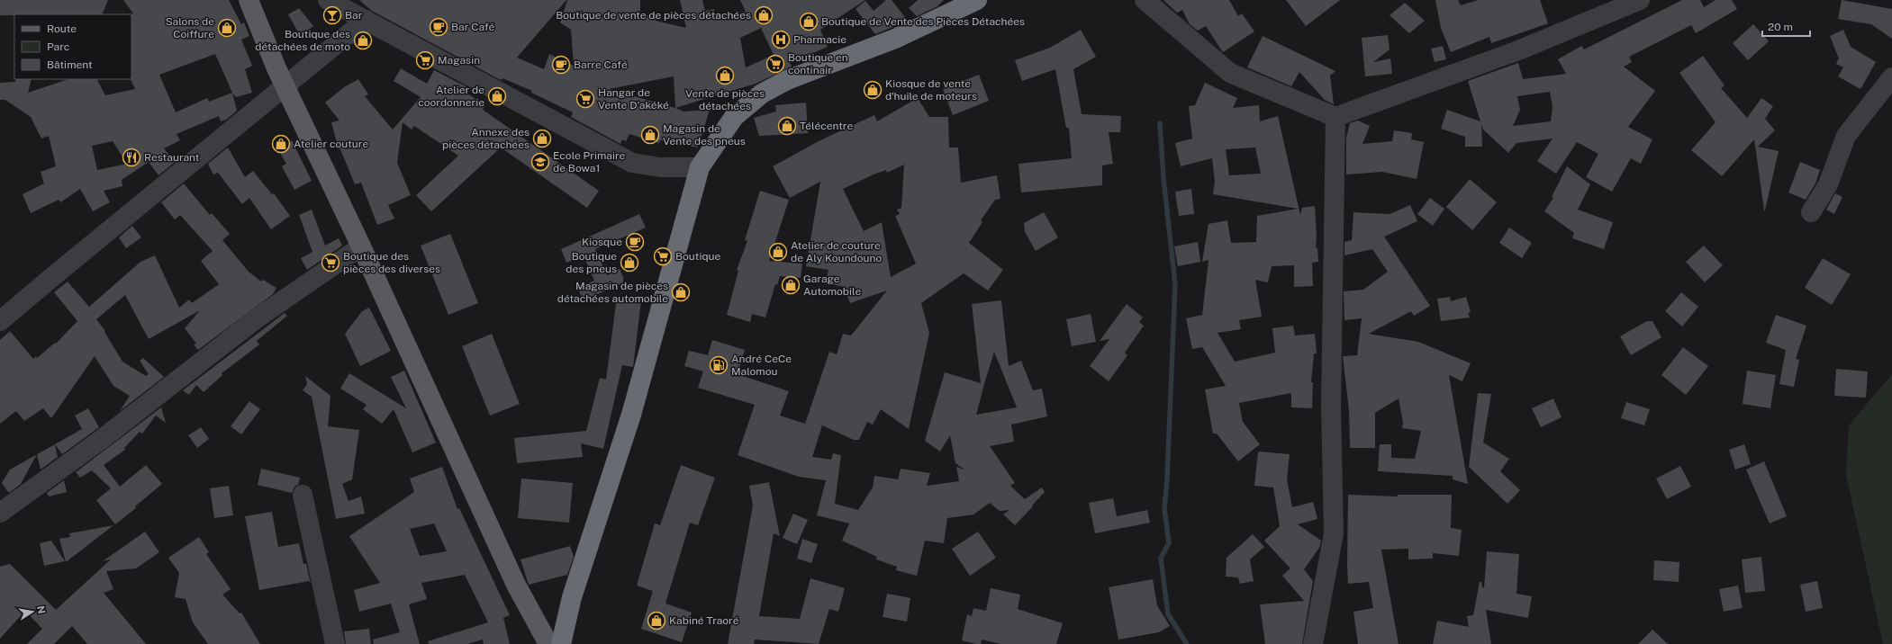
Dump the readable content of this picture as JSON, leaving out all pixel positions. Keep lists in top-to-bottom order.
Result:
{
  "places": {
    "bar": ["Bar"],
    "shop": [
      "Boutique de vente de pièces détachées",
      "Boutique de Vente des Pièces Détachées",
      "Salons de Coiffure",
      "Boutique des détachées de moto",
      "Vente de pièces détachées",
      "Kiosque de vente d'huile de moteurs",
      "Atelier de coordonnerie",
      "Télécentre",
      "Magasin de Vente des pneus",
      "Annexe des pièces détachées",
      "Atelier couture",
      "Atelier de couture de Aly Koundouno",
      "Boutique des pneus",
      "Garage Automobile",
      "Magasin de pièces détachées automobile",
      "Kabiné Traoré"
    ],
    "cafe": ["Bar Café", "Barre Café", "Kiosque"],
    "hospital": ["Pharmacie"],
    "supermarket": [
      "Magasin",
      "Boutique en continair",
      "Hangar de Vente D'akéké",
      "Boutique",
      "Boutique des pièces des diverses"
    ],
    "restaurant": ["Restaurant"],
    "school or university": ["Ecole Primaire de Bowa1"],
    "fuel station": ["André CeCe Malomou"]
  },
  "legend": ["Route", "Parc", "Bâtiment"],
  "scale_bar": "20 m",
  "north": "right"
}
